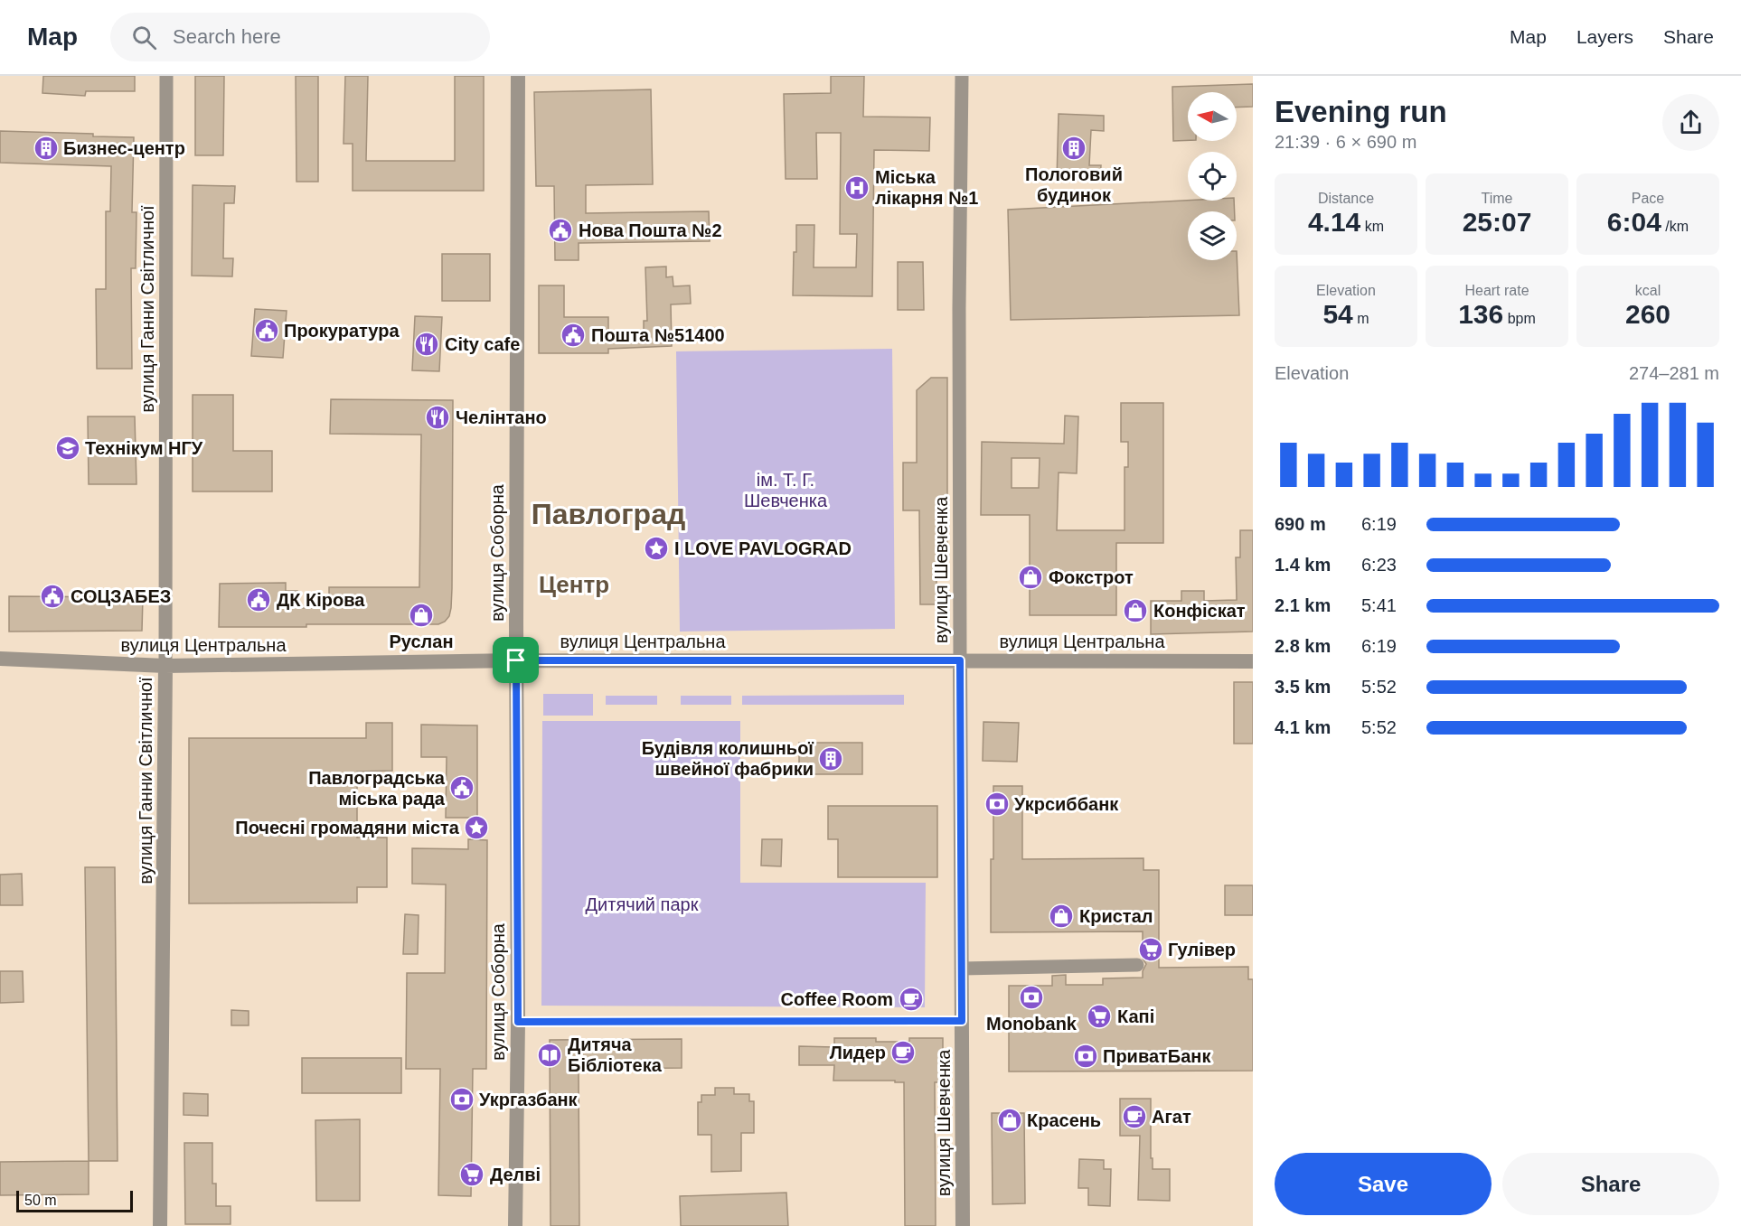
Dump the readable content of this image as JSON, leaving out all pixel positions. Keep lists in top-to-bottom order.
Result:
{
  "streets": {
    "street": [
      "вулиця Ганни Світличної",
      "вулиця Соборна",
      "вулиця Шевченка",
      "вулиця Центральна"
    ]
  },
  "crossings": [
    ["вулиця Ганни Світличної", "вулиця Центральна"],
    ["вулиця Соборна", "вулиця Центральна"],
    ["вулиця Шевченка", "вулиця Центральна"]
  ],
  "districts": ["Павлоград", "Центр"],
  "parks": ["ім. Т. Г. Шевченка", "Дитячий парк"],
  "places": {
    "building": ["Бизнес-центр", "Пологовий будинок", "Будівля колишньої швейної фабрики"],
    "hospital": ["Міська лікарня №1"],
    "public building": [
      "Нова Пошта №2",
      "Прокуратура",
      "Пошта №51400",
      "СОЦЗАБЕЗ",
      "ДК Кірова",
      "Павлоградська міська рада"
    ],
    "restaurant": ["City cafe", "Челінтано"],
    "school or university": ["Технікум НГУ"],
    "place": ["I LOVE PAVLOGRAD", "Почесні громадяни міста"],
    "shop": [
      "Фокстрот",
      "Конфіскат",
      "Руслан",
      "Кристал",
      "Красень"
    ],
    "bank": [
      "Укрсиббанк",
      "Monobank",
      "ПриватБанк",
      "Укргазбанк"
    ],
    "supermarket": ["Гулівер", "Капі", "Делві"],
    "cafe": ["Coffee Room", "Лидер", "Агат"],
    "library": ["Дитяча Бiблiотека"]
  },
  "scale_bar": "50 m",
  "north": "left",
  "page": {
    "header": "Map",
    "search": "Search here",
    "nav": ["Map", "Layers", "Share"],
    "heading": ["Evening run", "21:39 · 6 × 690 m"],
    "stats": [
      ["Distance", "4.14 km"],
      ["Time", "25:07"],
      ["Pace", "6:04 /km"],
      ["Elevation", "54 m"],
      ["Heart rate", "136 bpm"],
      ["kcal", "260"]
    ],
    "chart": ["Elevation", "274–281 m"],
    "list": [
      {
        "name": "690 m",
        "note": "6:19"
      },
      {
        "name": "1.4 km",
        "note": "6:23"
      },
      {
        "name": "2.1 km",
        "note": "5:41"
      },
      {
        "name": "2.8 km",
        "note": "6:19"
      },
      {
        "name": "3.5 km",
        "note": "5:52"
      },
      {
        "name": "4.1 km",
        "note": "5:52"
      }
    ],
    "buttons": ["Save", "Share"],
    "scale": "50 m"
  }
}
